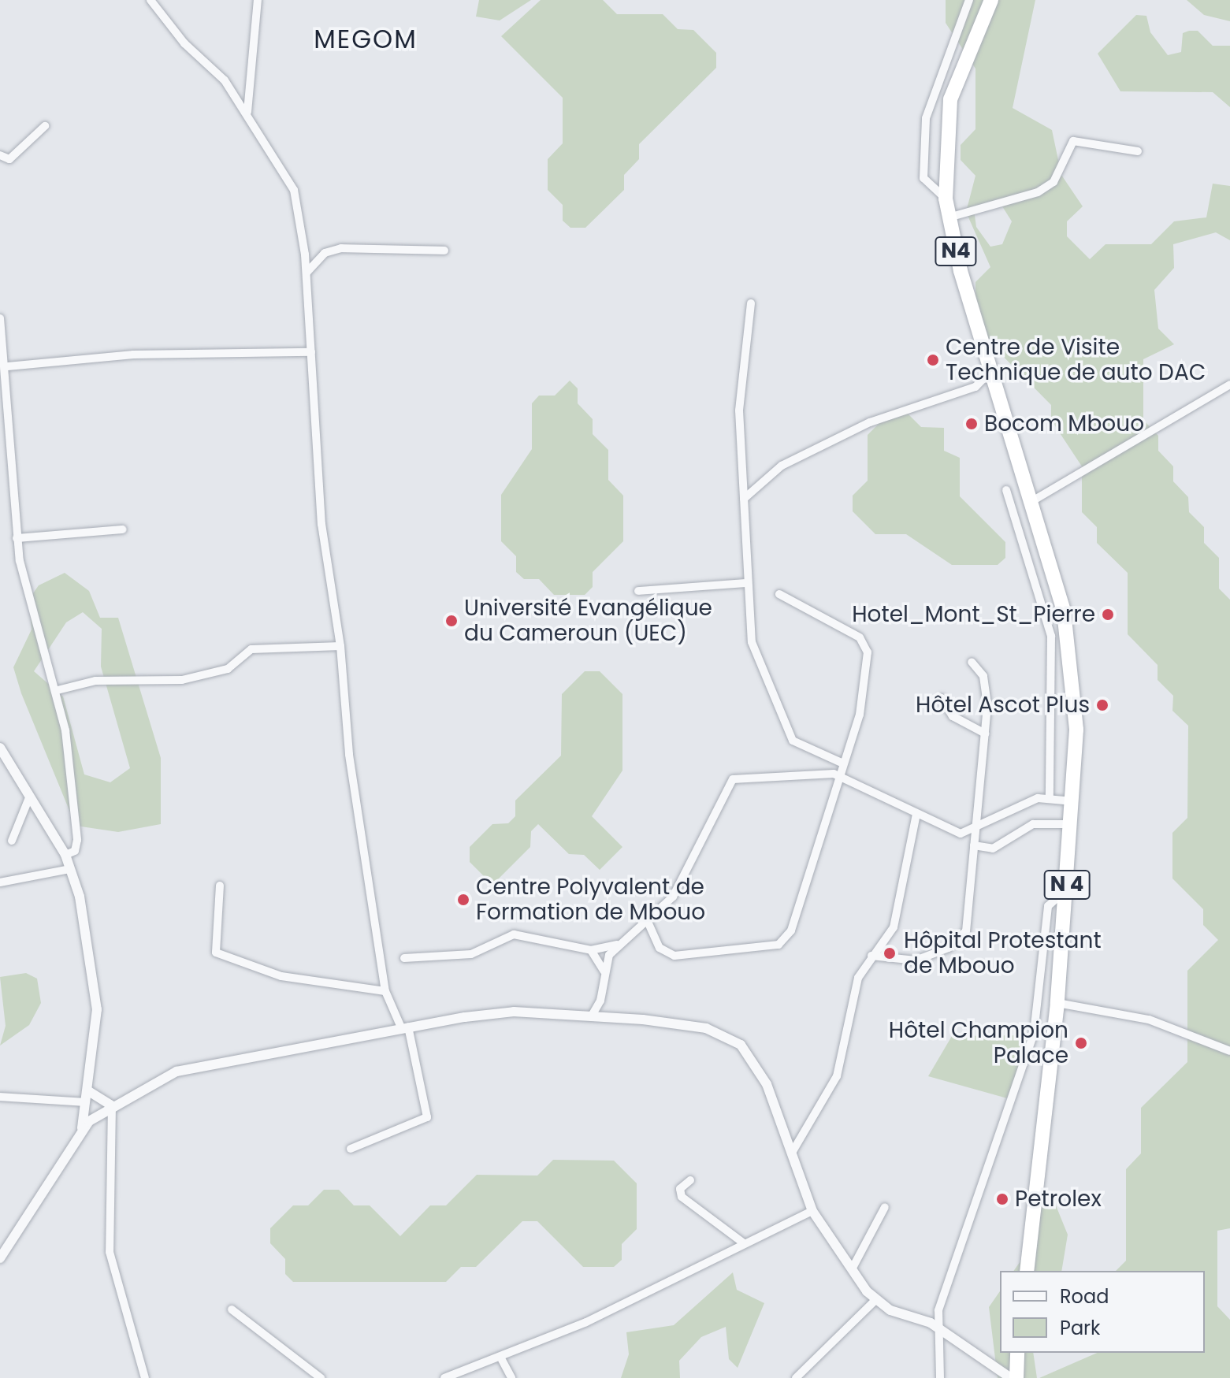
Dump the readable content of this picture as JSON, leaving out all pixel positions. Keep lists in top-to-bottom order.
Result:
{
  "streets": {
    "highway": ["N4", "N 4"]
  },
  "crossings": [
    ["N4", "N 4"]
  ],
  "districts": ["MEGOM"],
  "places": [
    "Centre de Visite Technique de auto DAC",
    "Bocom Mbouo",
    "Hotel_Mont_St_Pierre",
    "Université Evangélique du Cameroun (UEC)",
    "Hôtel Ascot Plus",
    "Centre Polyvalent de Formation de Mbouo",
    "Hôpital Protestant de Mbouo",
    "Hôtel Champion Palace",
    "Petrolex"
  ],
  "legend": ["Road", "Park"]
}
